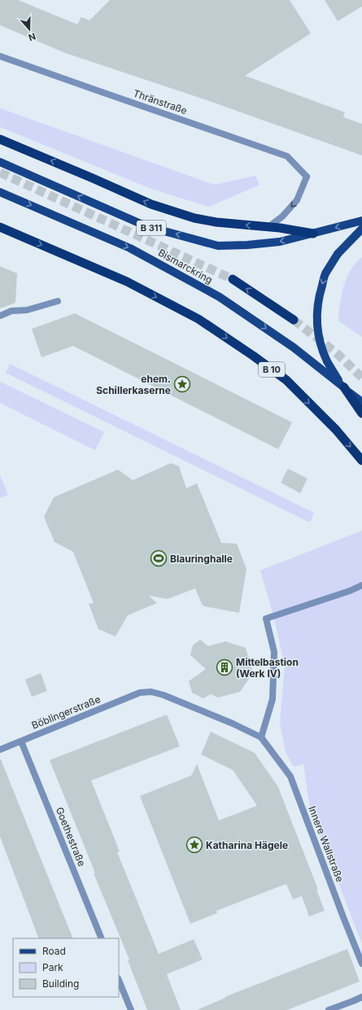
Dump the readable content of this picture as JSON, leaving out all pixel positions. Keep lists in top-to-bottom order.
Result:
{
  "streets": {
    "highway": ["B 311", "B 10"],
    "main road": ["Bismarckring"],
    "street": [
      "Thränstraße",
      "Böblingerstraße",
      "Goethestraße",
      "Innere Wallstraße"
    ]
  },
  "crossings": [
    ["B 311", "Bismarckring"],
    ["Böblingerstraße", "Goethestraße"],
    ["Böblingerstraße", "Innere Wallstraße"]
  ],
  "one_way": ["Thränstraße"],
  "places": {
    "place": ["ehem. Schillerkaserne", "Katharina Hägele"],
    "sports": ["Blauringhalle"],
    "building": ["Mittelbastion (Werk IV)"]
  },
  "legend": ["Road", "Park", "Building"],
  "north": "bottom"
}
